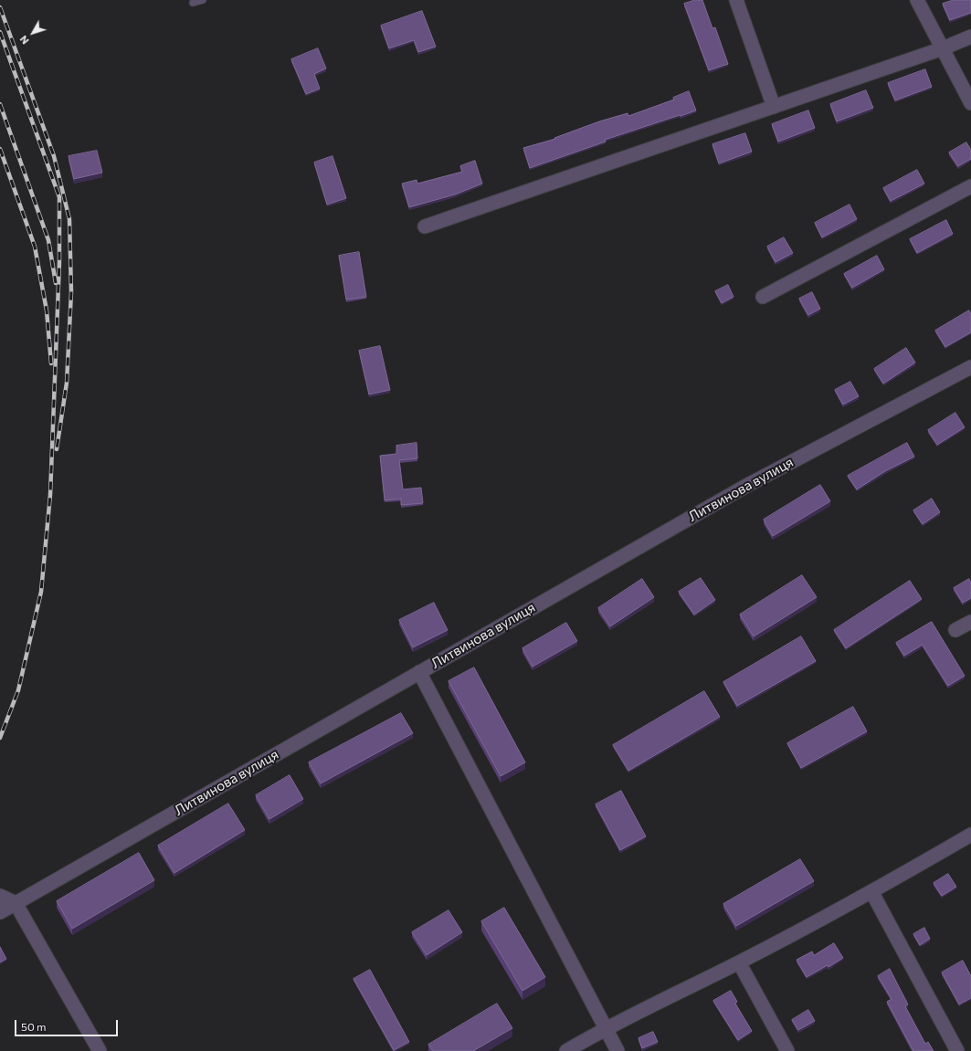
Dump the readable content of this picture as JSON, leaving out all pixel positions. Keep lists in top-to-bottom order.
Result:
{
  "streets": {
    "street": ["Литвинова вулиця"]
  },
  "scale_bar": "50 m",
  "north": "bottom left"
}
